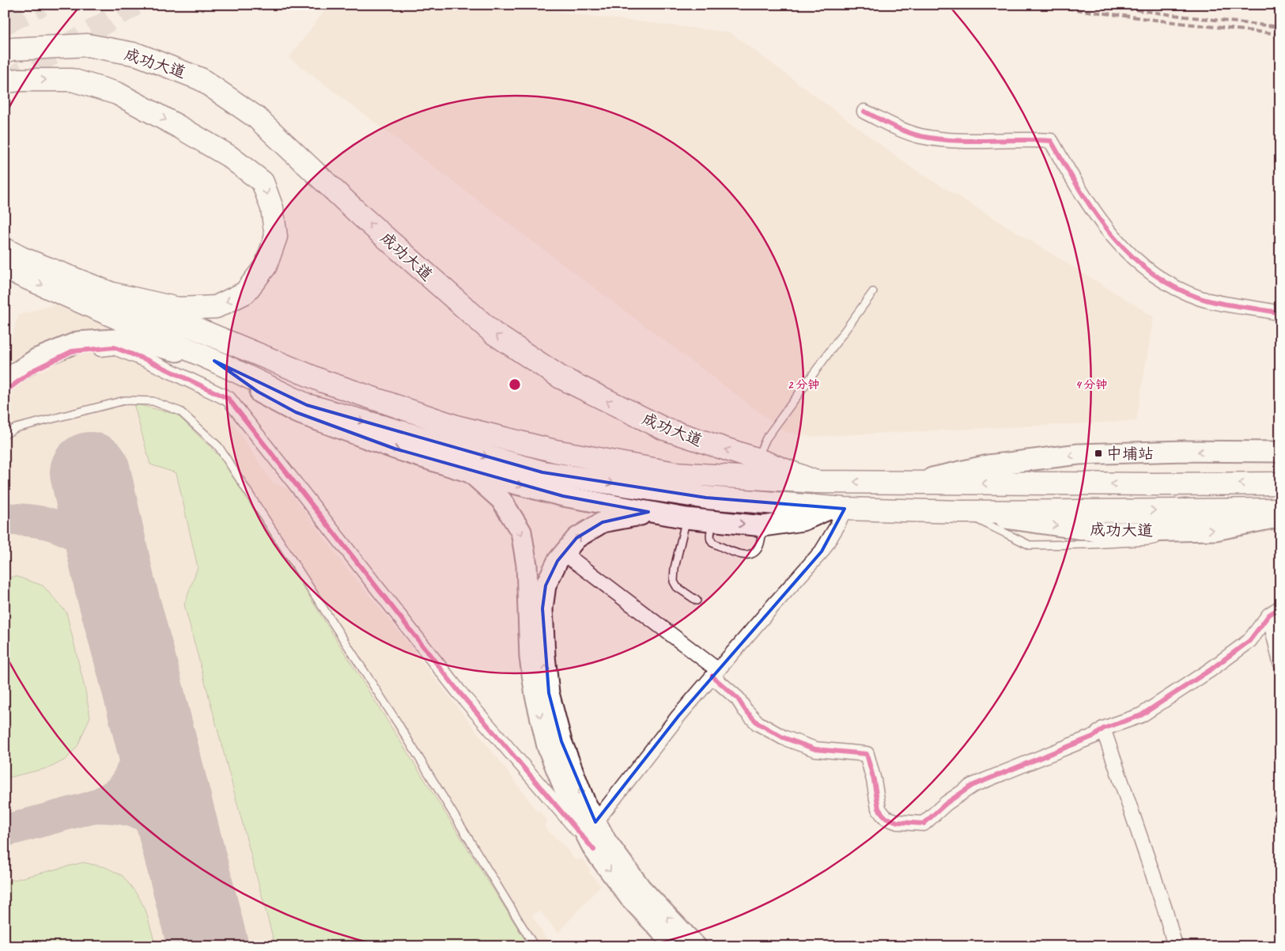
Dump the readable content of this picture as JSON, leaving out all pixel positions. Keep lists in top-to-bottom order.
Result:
{
  "streets": {
    "main road": ["成功大道"]
  },
  "places": {
    "transit": ["中埔站"]
  },
  "rings": ["2 分钟", "4 分钟"]
}
